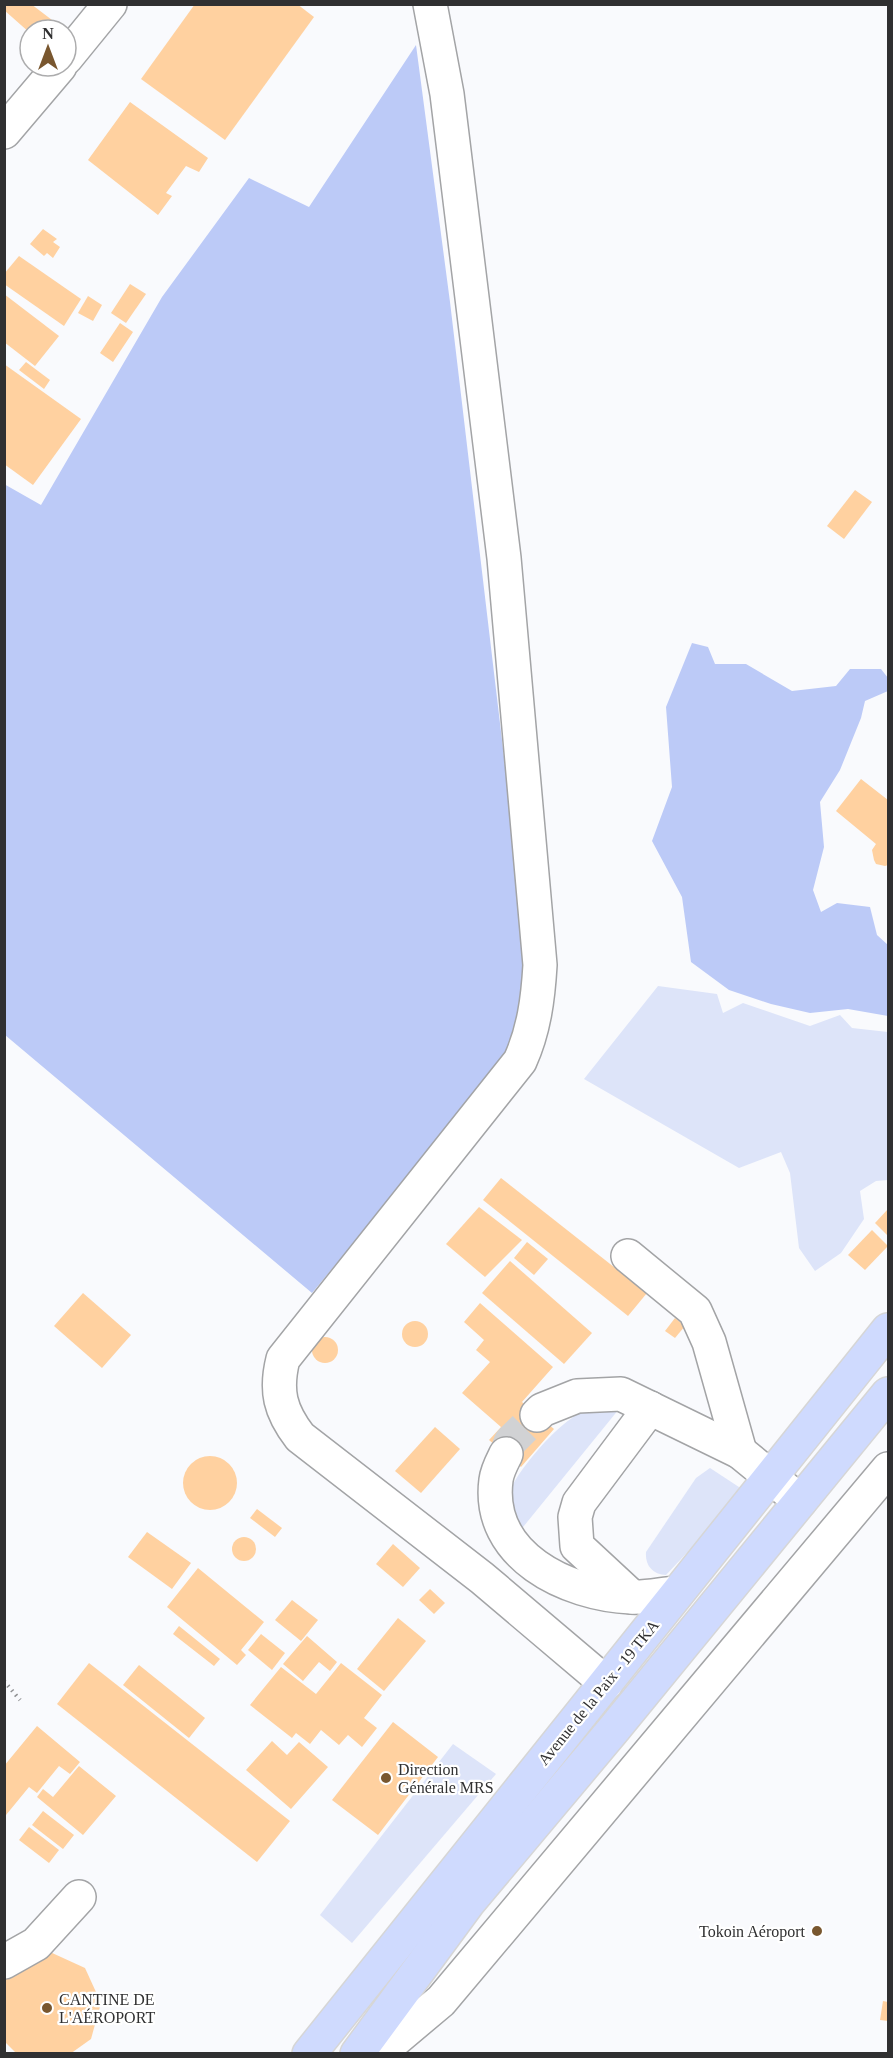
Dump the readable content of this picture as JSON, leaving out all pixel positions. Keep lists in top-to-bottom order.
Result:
{
  "streets": {
    "main road": ["Avenue de la Paix - 19 TKA"]
  },
  "places": ["Direction Générale MRS", "Tokoin Aéroport", "CANTINE DE L'AÉROPORT"],
  "north": "top"
}
